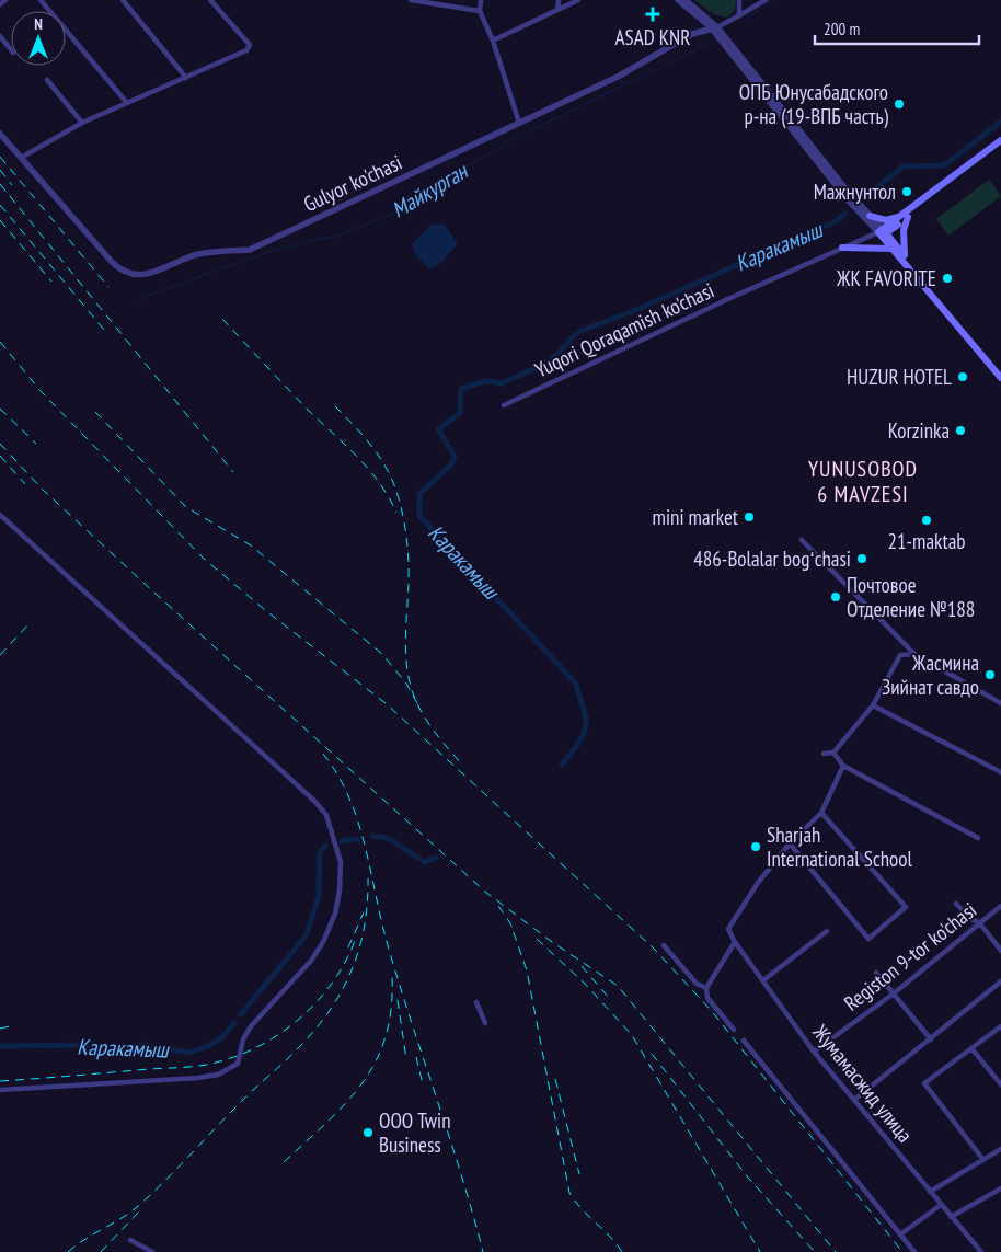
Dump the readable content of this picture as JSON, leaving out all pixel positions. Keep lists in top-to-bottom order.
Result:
{
  "streets": {
    "main road": ["Yuqori Qoraqamish ko'chasi"],
    "street": ["Gulyor ko'chasi", "Registon 9-tor ko'chasi", "Жумамасжид улица"]
  },
  "crossings": [
    ["Registon 9-tor ko'chasi", "Жумамасжид улица"]
  ],
  "districts": ["YUNUSOBOD 6 MAVZESI"],
  "water": ["Майкурган", "Каракамыш"],
  "places": {
    "health": ["ASAD KNR"],
    "other": [
      "ОПБ Юнусабадского р-на (19-ВПБ часть)",
      "Мажнунтол",
      "ЖК FAVORITE",
      "HUZUR HOTEL",
      "Korzinka",
      "mini market",
      "21-maktab",
      "486-Bolalar bogʻchasi",
      "Почтовое Отделение №188",
      "Жасмина Зийнат савдо",
      "Sharjah International School",
      "ООО Twin Business"
    ]
  },
  "scale_bar": "200 m",
  "north": "top"
}
